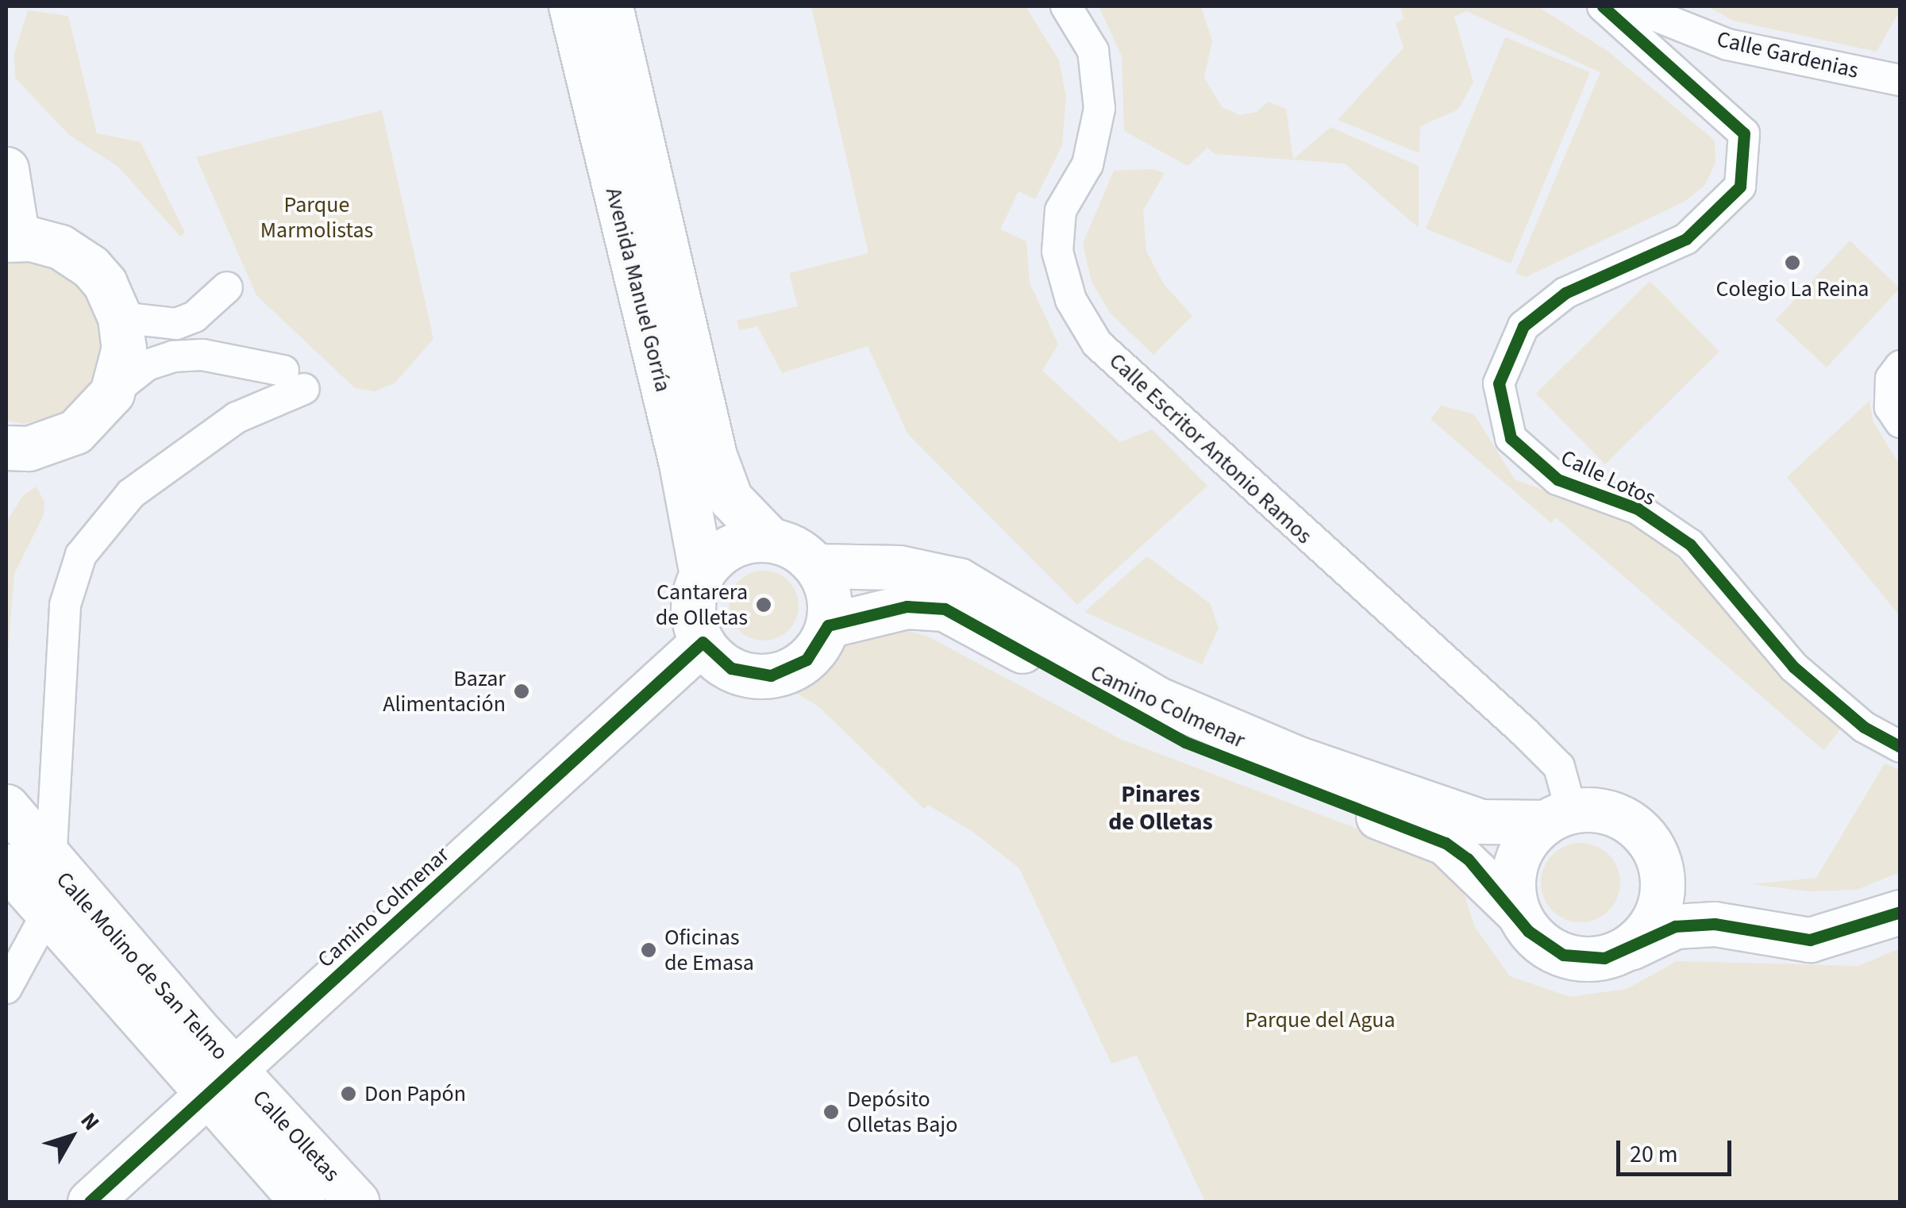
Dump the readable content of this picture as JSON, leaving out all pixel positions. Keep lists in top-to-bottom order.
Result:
{
  "streets": {
    "main road": [
      "Avenida Manuel Gorría",
      "Camino Colmenar",
      "Calle Molino de San Telmo",
      "Calle Olletas"
    ],
    "street": ["Calle Gardenias", "Calle Escritor Antonio Ramos", "Calle Lotos"]
  },
  "crossings": [
    ["Avenida Manuel Gorría", "Camino Colmenar"],
    ["Calle Escritor Antonio Ramos", "Camino Colmenar"],
    ["Camino Colmenar", "Calle Molino de San Telmo"],
    ["Camino Colmenar", "Calle Olletas"],
    ["Calle Molino de San Telmo", "Calle Olletas"]
  ],
  "districts": ["Pinares de Olletas"],
  "parks": ["Parque Marmolistas", "Parque del Agua"],
  "places": [
    "Colegio La Reina",
    "Cantarera de Olletas",
    "Bazar Alimentación",
    "Oficinas de Emasa",
    "Don Papón",
    "Depósito Olletas Bajo"
  ],
  "scale_bar": "20 m",
  "north": "top right"
}
